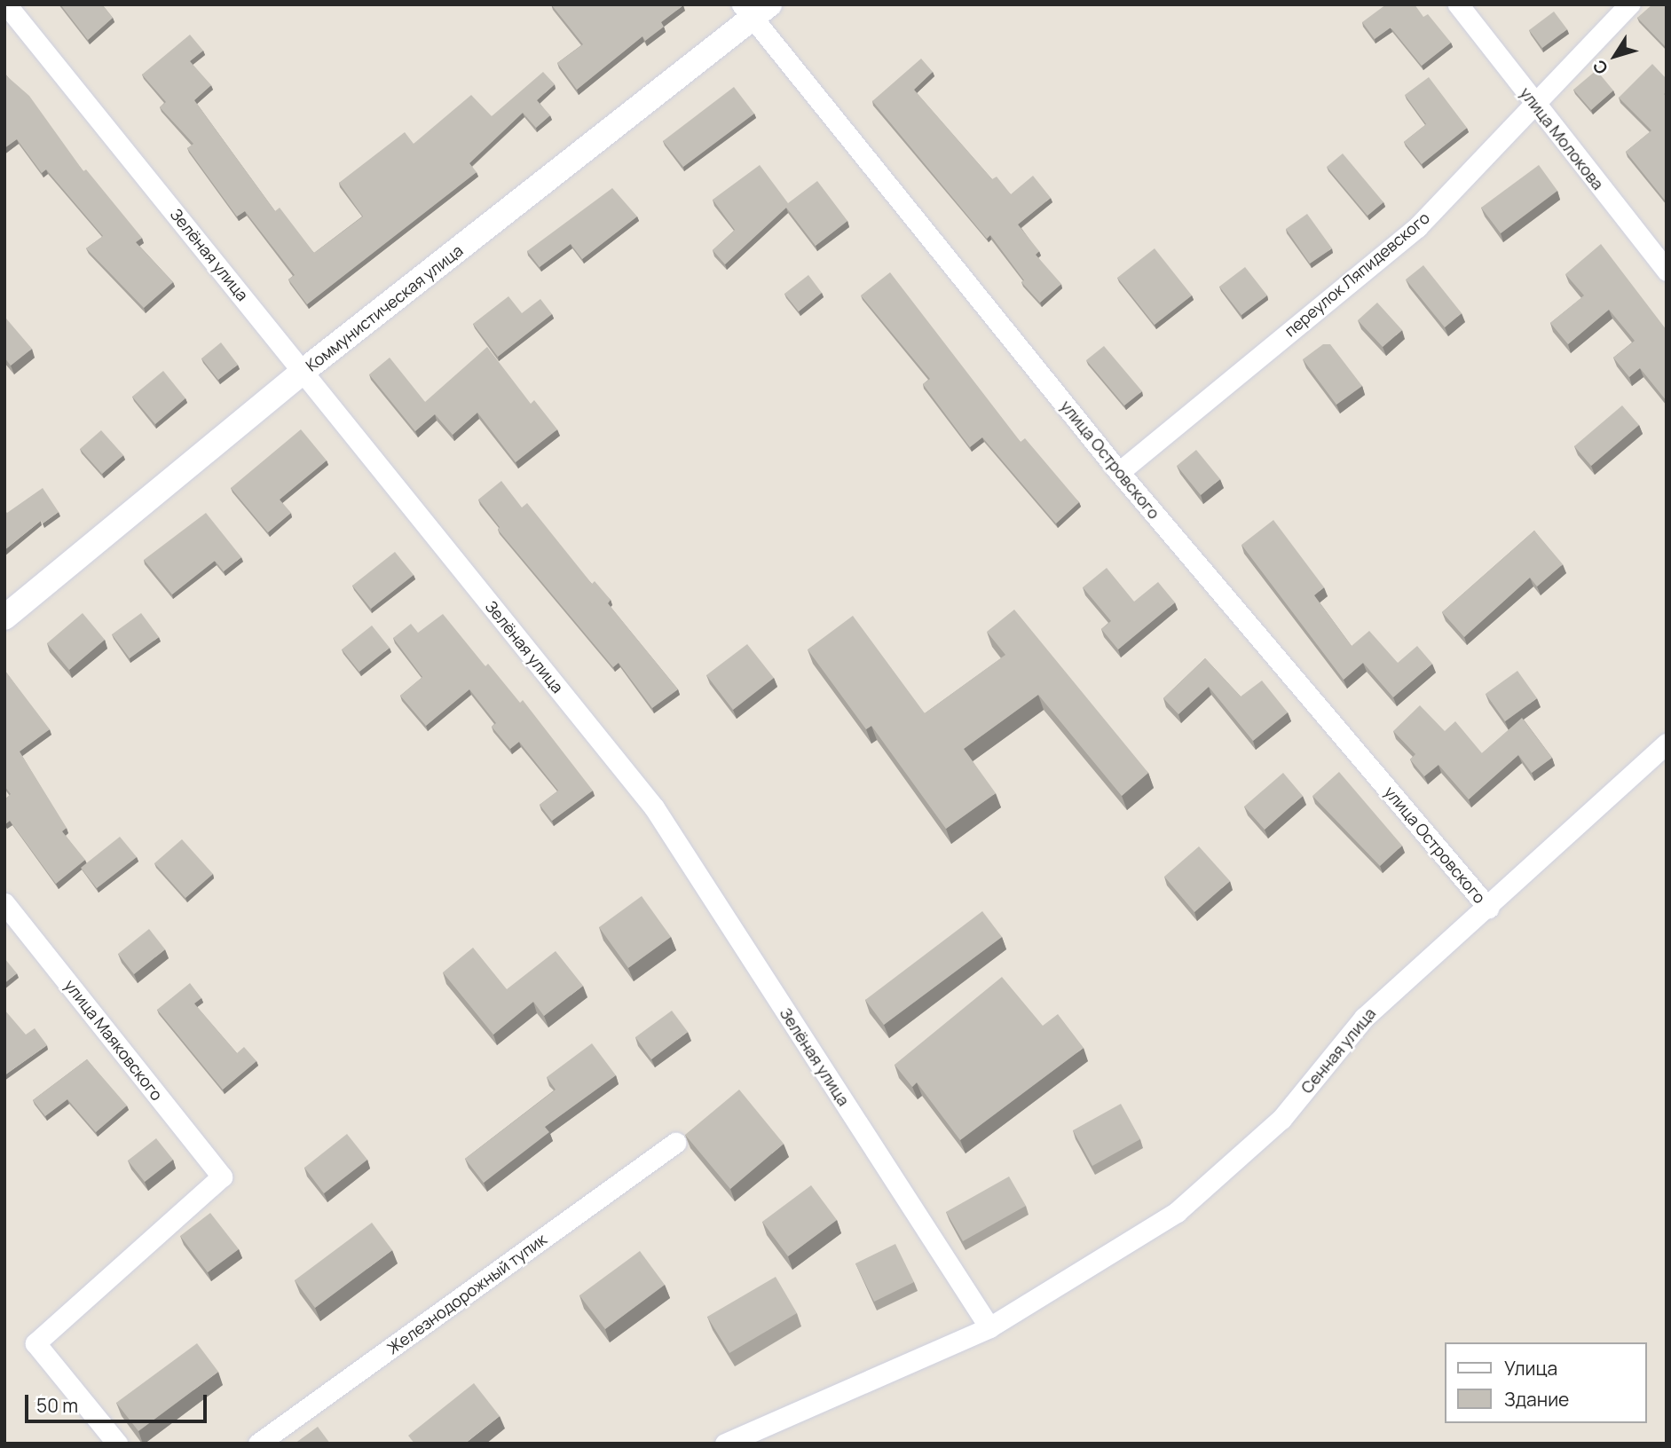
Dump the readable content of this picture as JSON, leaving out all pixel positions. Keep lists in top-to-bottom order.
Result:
{
  "streets": {
    "street": [
      "улица Молокова",
      "Зелёная улица",
      "переулок Ляпидевского",
      "Коммунистическая улица",
      "улица Островского",
      "улица Маяковского",
      "Сенная улица",
      "Железнодорожный тупик"
    ]
  },
  "crossings": [
    ["улица Молокова", "переулок Ляпидевского"],
    ["Зелёная улица", "Коммунистическая улица"],
    ["Зелёная улица", "Сенная улица"],
    ["переулок Ляпидевского", "улица Островского"],
    ["Коммунистическая улица", "улица Островского"],
    ["улица Островского", "Сенная улица"]
  ],
  "legend": ["Улица", "Здание"],
  "scale_bar": "50 m",
  "north": "bottom left"
}
